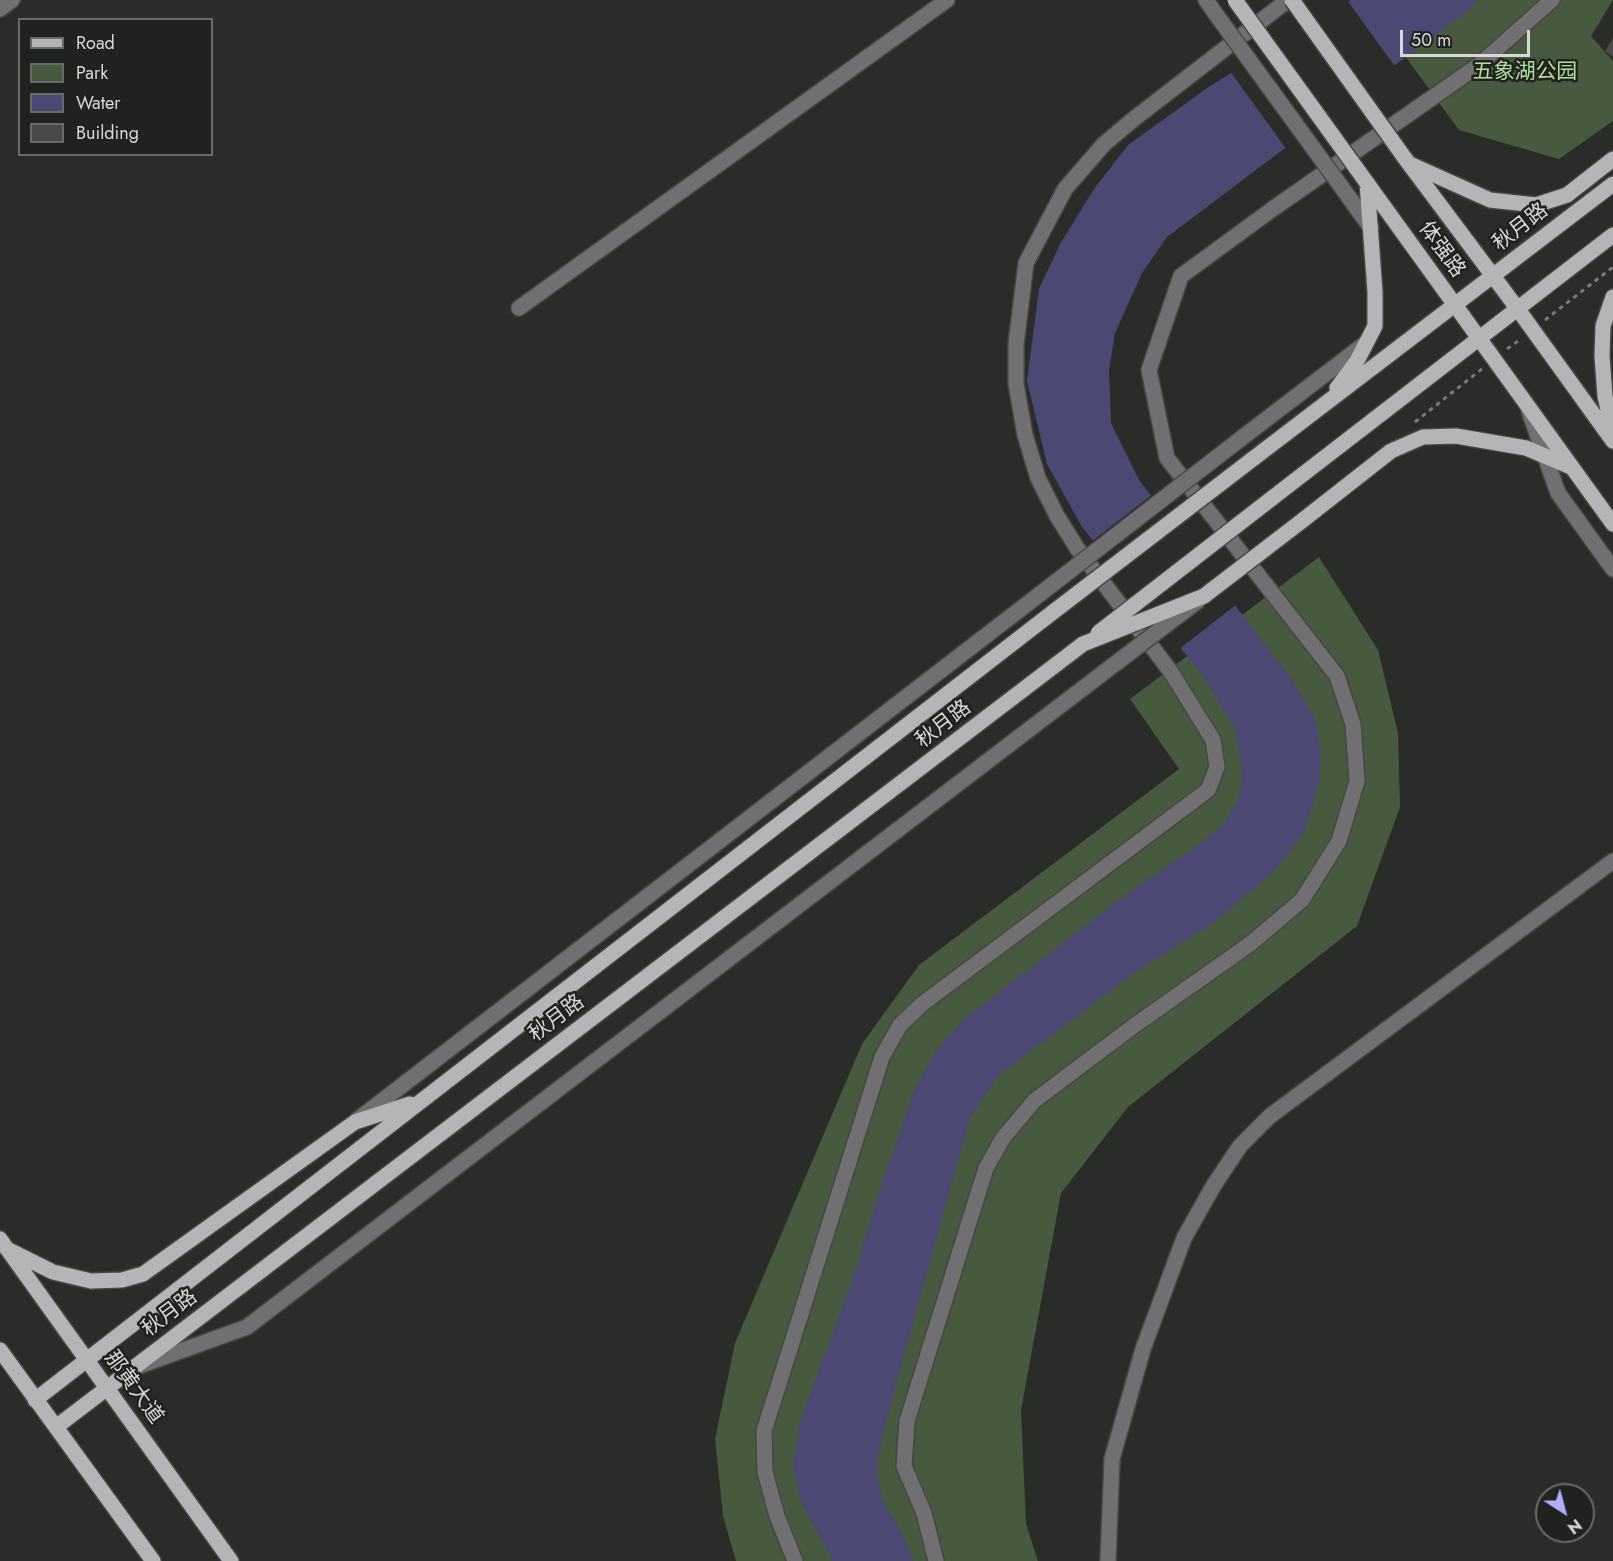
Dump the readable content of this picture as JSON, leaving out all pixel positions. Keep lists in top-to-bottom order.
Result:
{
  "streets": {
    "main road": ["秋月路", "体强路", "那黄大道"]
  },
  "crossings": [
    ["秋月路", "体强路"],
    ["秋月路", "那黄大道"]
  ],
  "parks": ["五象湖公园"],
  "legend": [
    "Road",
    "Park",
    "Water",
    "Building"
  ],
  "scale_bar": "50 m",
  "north": "bottom right"
}
